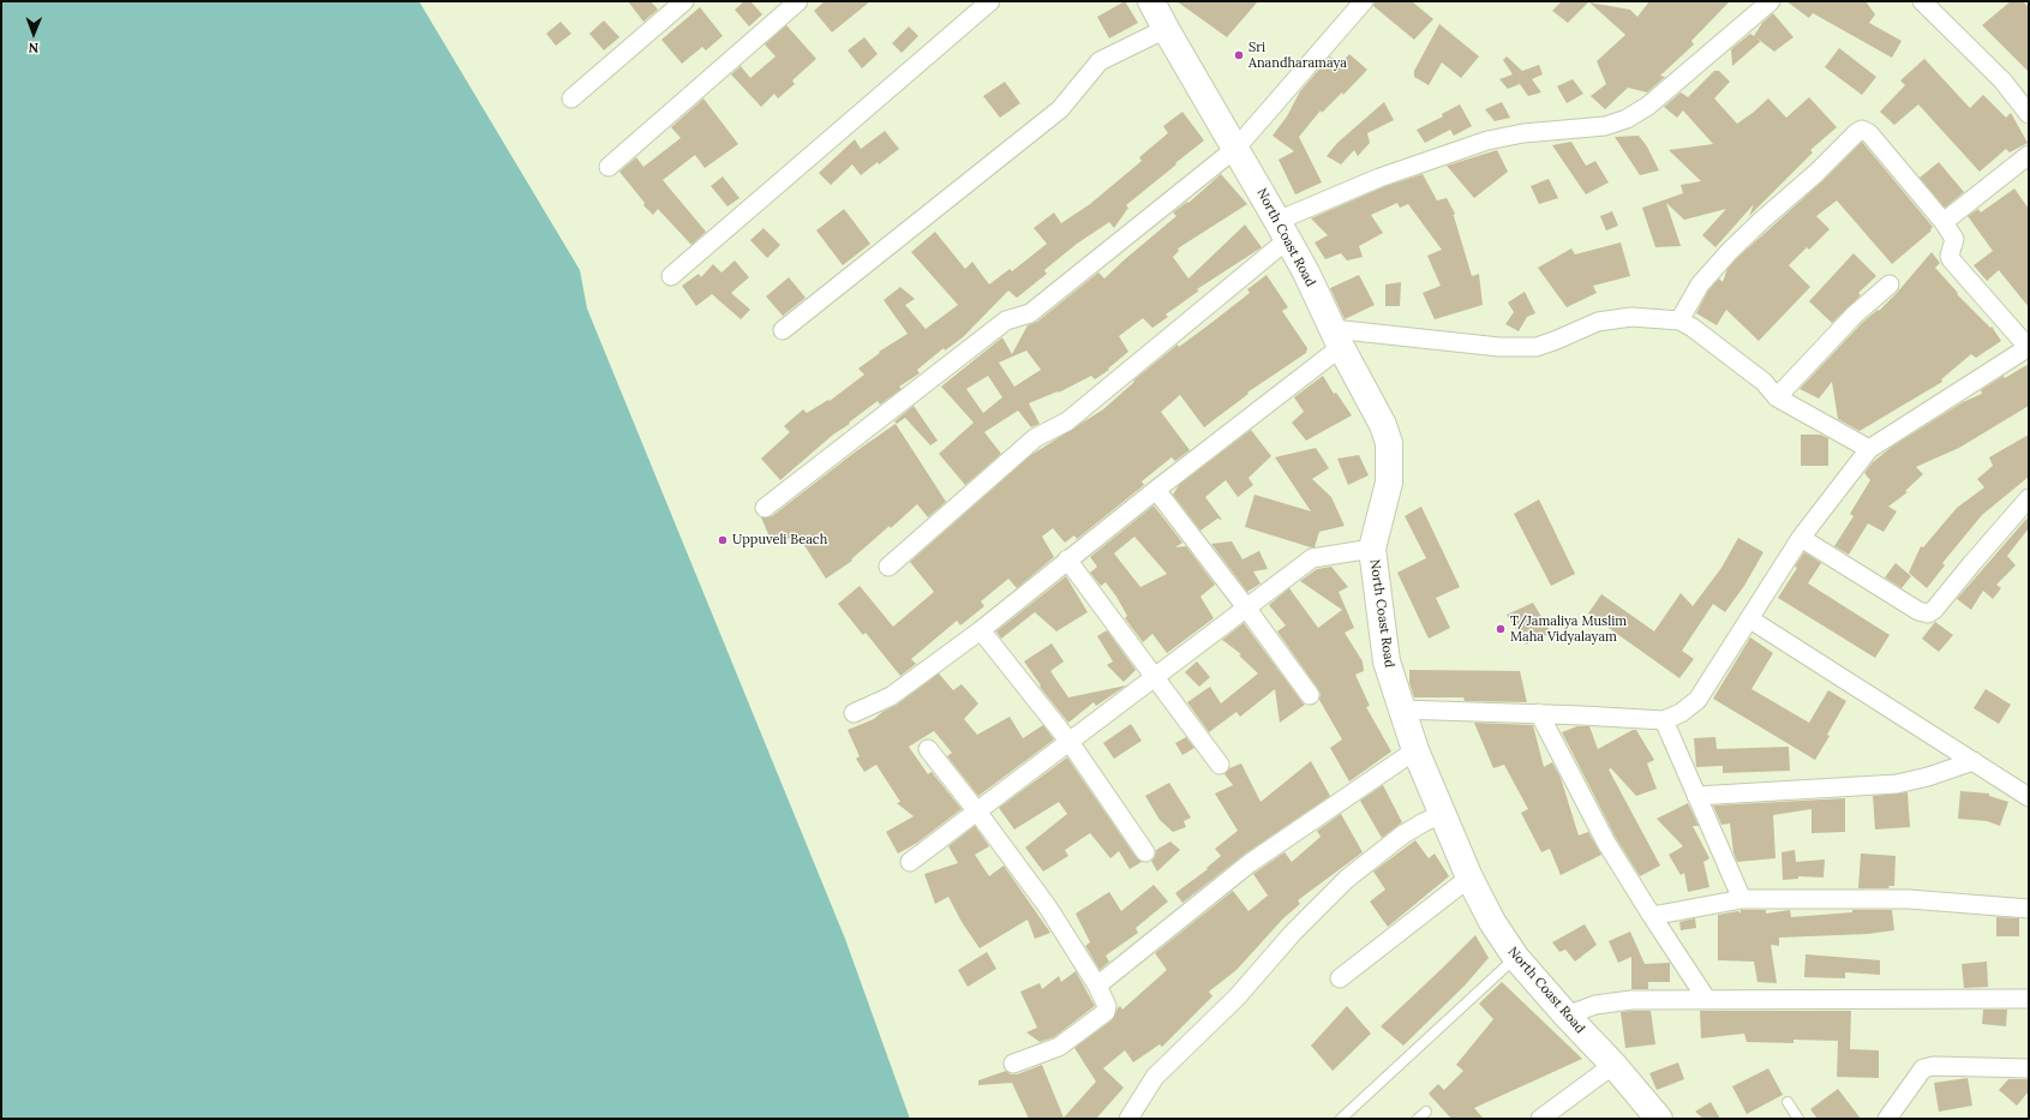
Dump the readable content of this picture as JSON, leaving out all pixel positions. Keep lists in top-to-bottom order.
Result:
{
  "streets": {
    "main road": ["North Coast Road"]
  },
  "places": ["Sri Anandharamaya", "Uppuveli Beach", "T/Jamaliya Muslim Maha Vidyalayam"],
  "north": "bottom"
}
